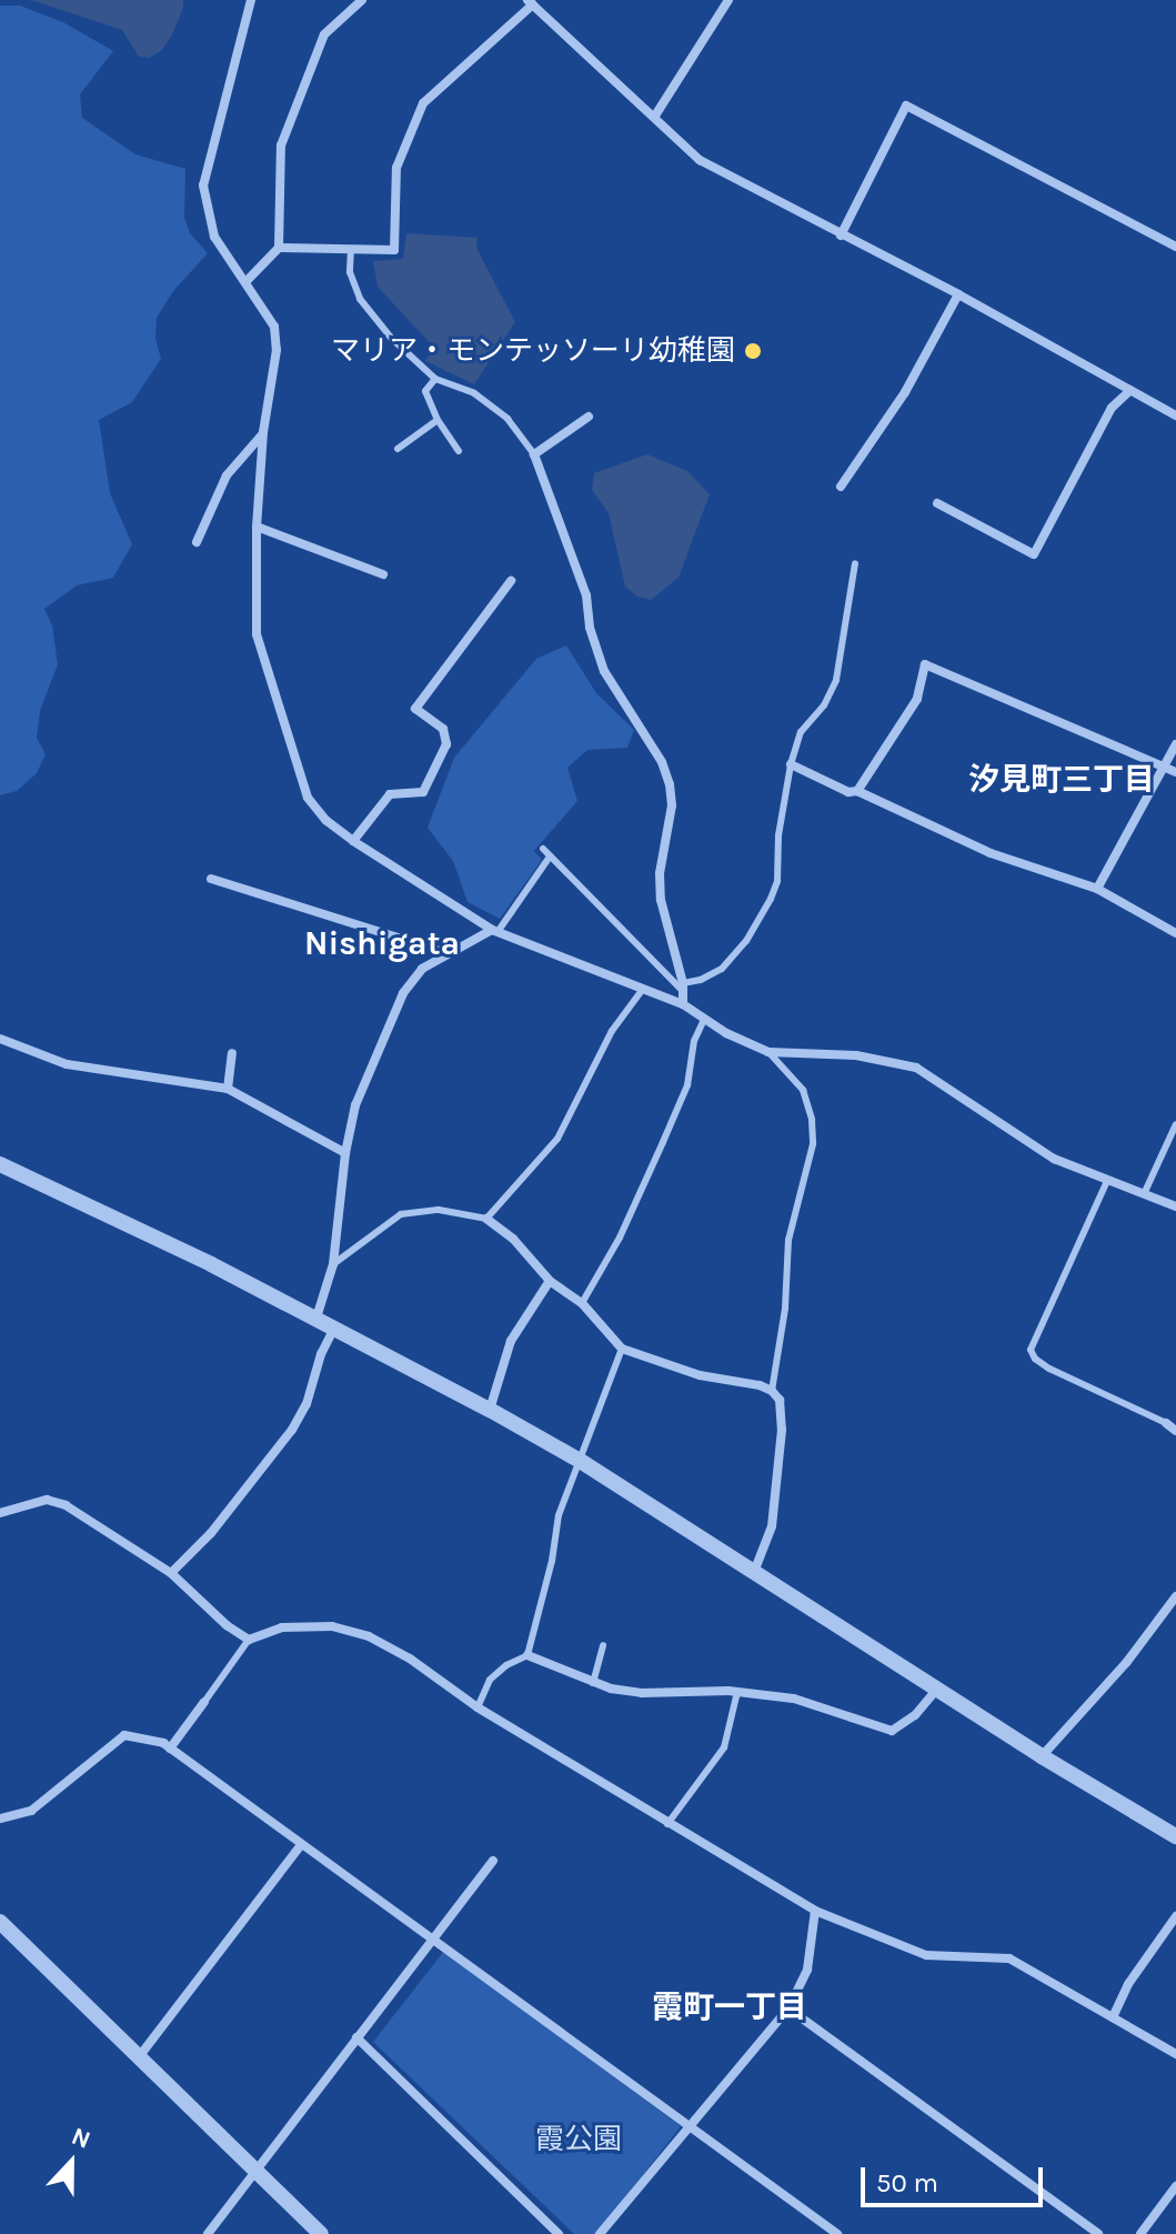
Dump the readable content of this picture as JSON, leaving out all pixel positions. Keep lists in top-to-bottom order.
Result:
{
  "districts": ["汐見町三丁目", "Nishigata", "霞町一丁目"],
  "parks": ["霞公園"],
  "places": ["マリア・モンテッソーリ幼稚園"],
  "scale_bar": "50 m",
  "north": "top"
}
